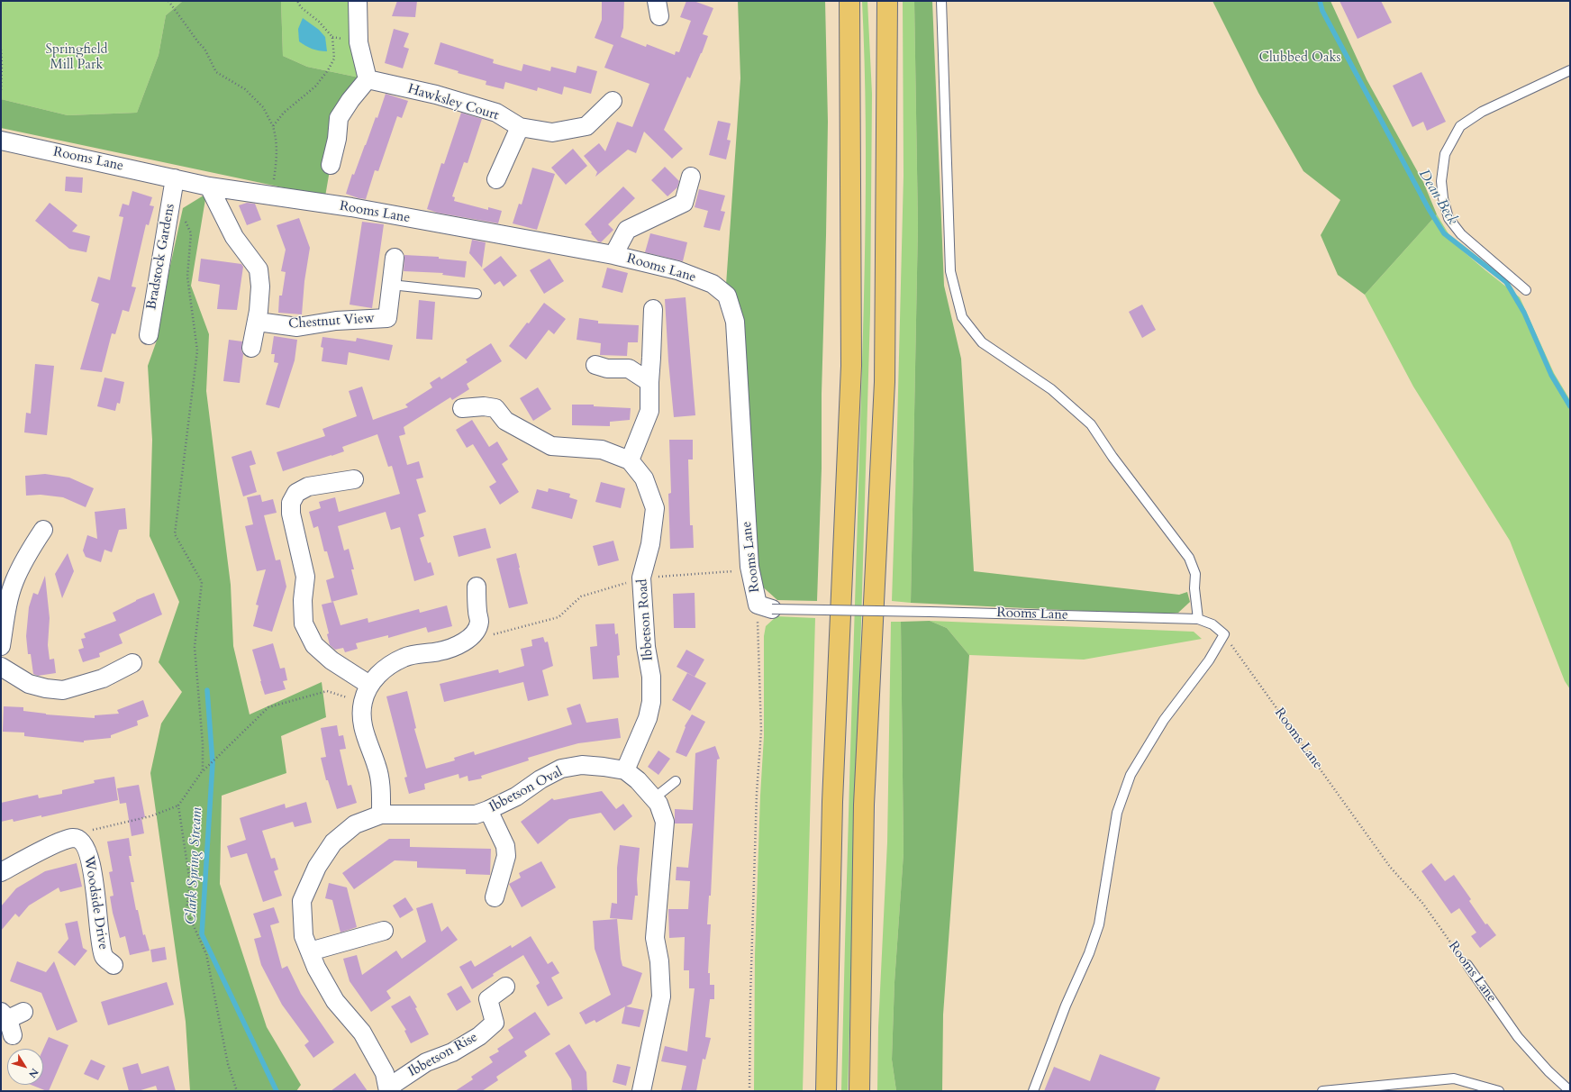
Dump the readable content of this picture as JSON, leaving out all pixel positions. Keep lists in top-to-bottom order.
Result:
{
  "streets": {
    "street": [
      "Hawksley Court",
      "Rooms Lane",
      "Bradstock Gardens",
      "Chestnut View",
      "Ibbetson Road",
      "Ibbetson Oval",
      "Woodside Drive",
      "Ibbetson Rise"
    ]
  },
  "crossings": [
    ["Rooms Lane", "Bradstock Gardens"],
    ["Ibbetson Road", "Ibbetson Oval"],
    ["Ibbetson Oval", "Ibbetson Rise"]
  ],
  "water": ["Dean Beck", "Clark Spring Stream"],
  "parks": ["Springfield Mill Park", "Clubbed Oaks"],
  "north": "bottom right"
}
